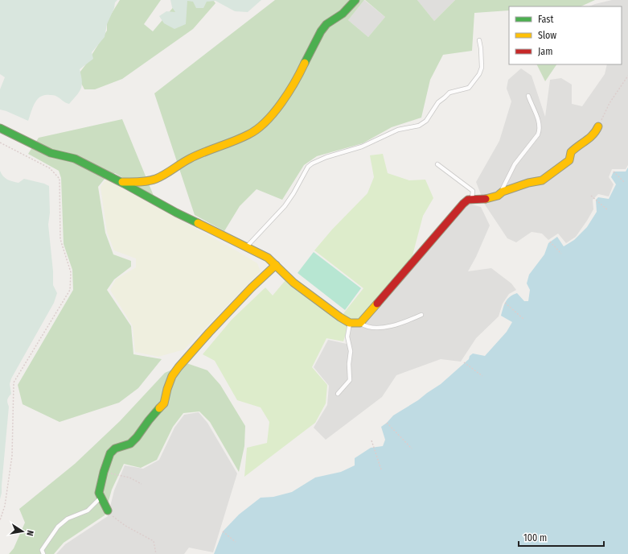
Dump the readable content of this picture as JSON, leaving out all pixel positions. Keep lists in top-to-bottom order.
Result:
{
  "legend": ["Fast", "Slow", "Jam"],
  "scale_bar": "100 m",
  "north": "right"
}
